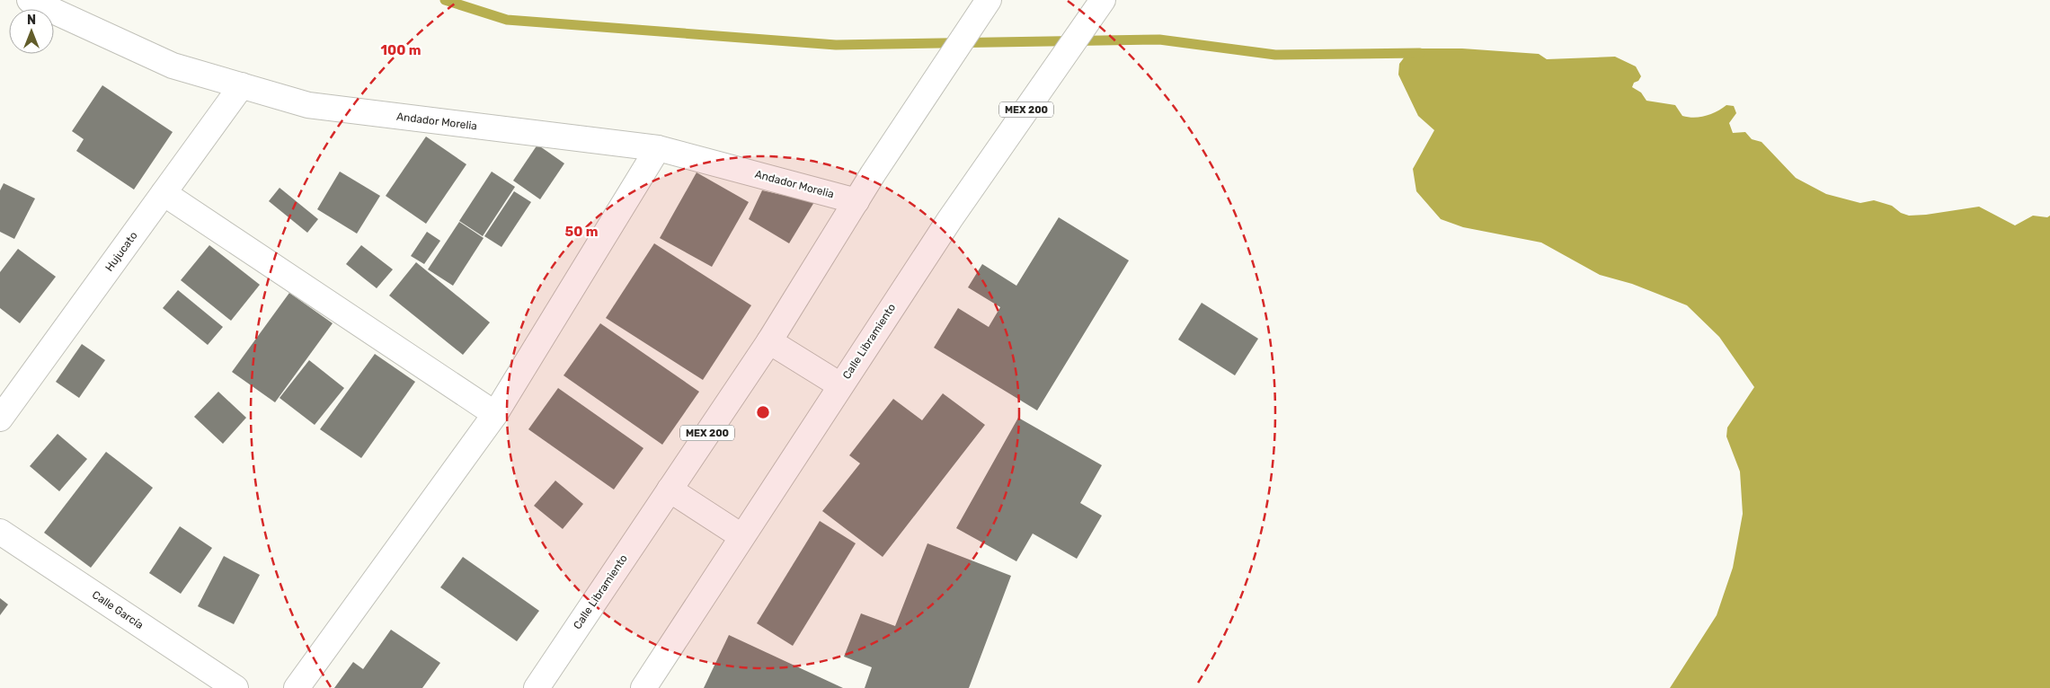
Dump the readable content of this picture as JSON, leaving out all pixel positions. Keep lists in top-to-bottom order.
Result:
{
  "streets": {
    "main road": [
      "MEX 200",
      "Andador Morelia",
      "Hujucato",
      "Calle Libramiento",
      "Calle García"
    ]
  },
  "crossings": [
    ["Andador Morelia", "Hujucato"],
    ["Andador Morelia", "Calle Libramiento"]
  ],
  "north": "top",
  "rings": ["100 m", "50 m"]
}
